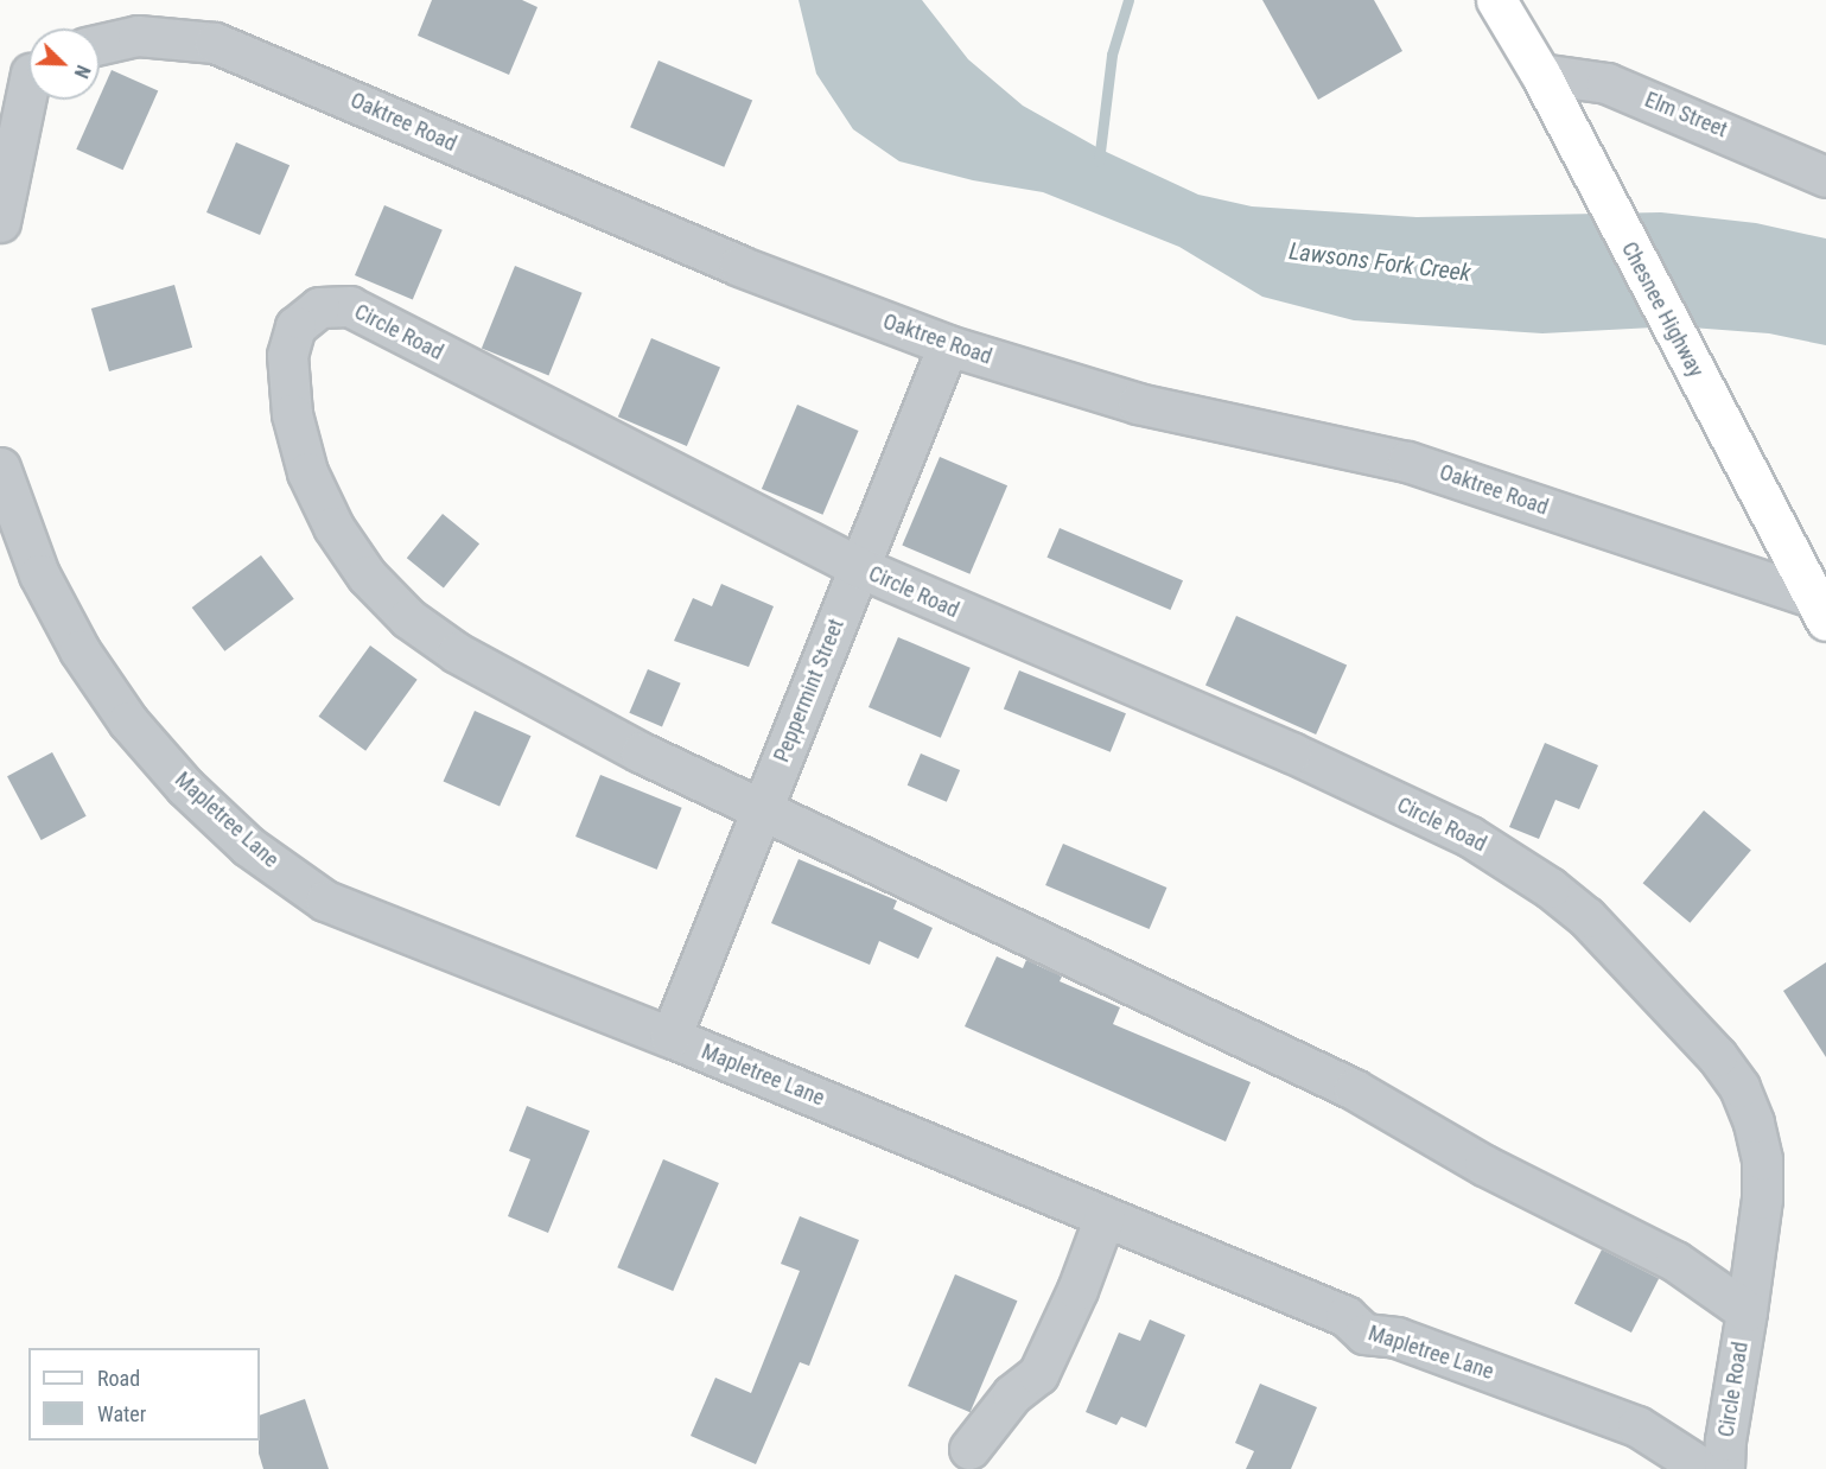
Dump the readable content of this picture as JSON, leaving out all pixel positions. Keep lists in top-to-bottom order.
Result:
{
  "streets": {
    "main road": ["Chesnee Highway"],
    "street": [
      "Elm Street",
      "Oaktree Road",
      "Circle Road",
      "Peppermint Street",
      "Mapletree Lane"
    ]
  },
  "crossings": [
    ["Elm Street", "Chesnee Highway"],
    ["Oaktree Road", "Chesnee Highway"],
    ["Oaktree Road", "Peppermint Street"],
    ["Circle Road", "Peppermint Street"],
    ["Peppermint Street", "Mapletree Lane"]
  ],
  "water": ["Lawsons Fork Creek"],
  "legend": ["Road", "Water"],
  "north": "bottom right"
}
